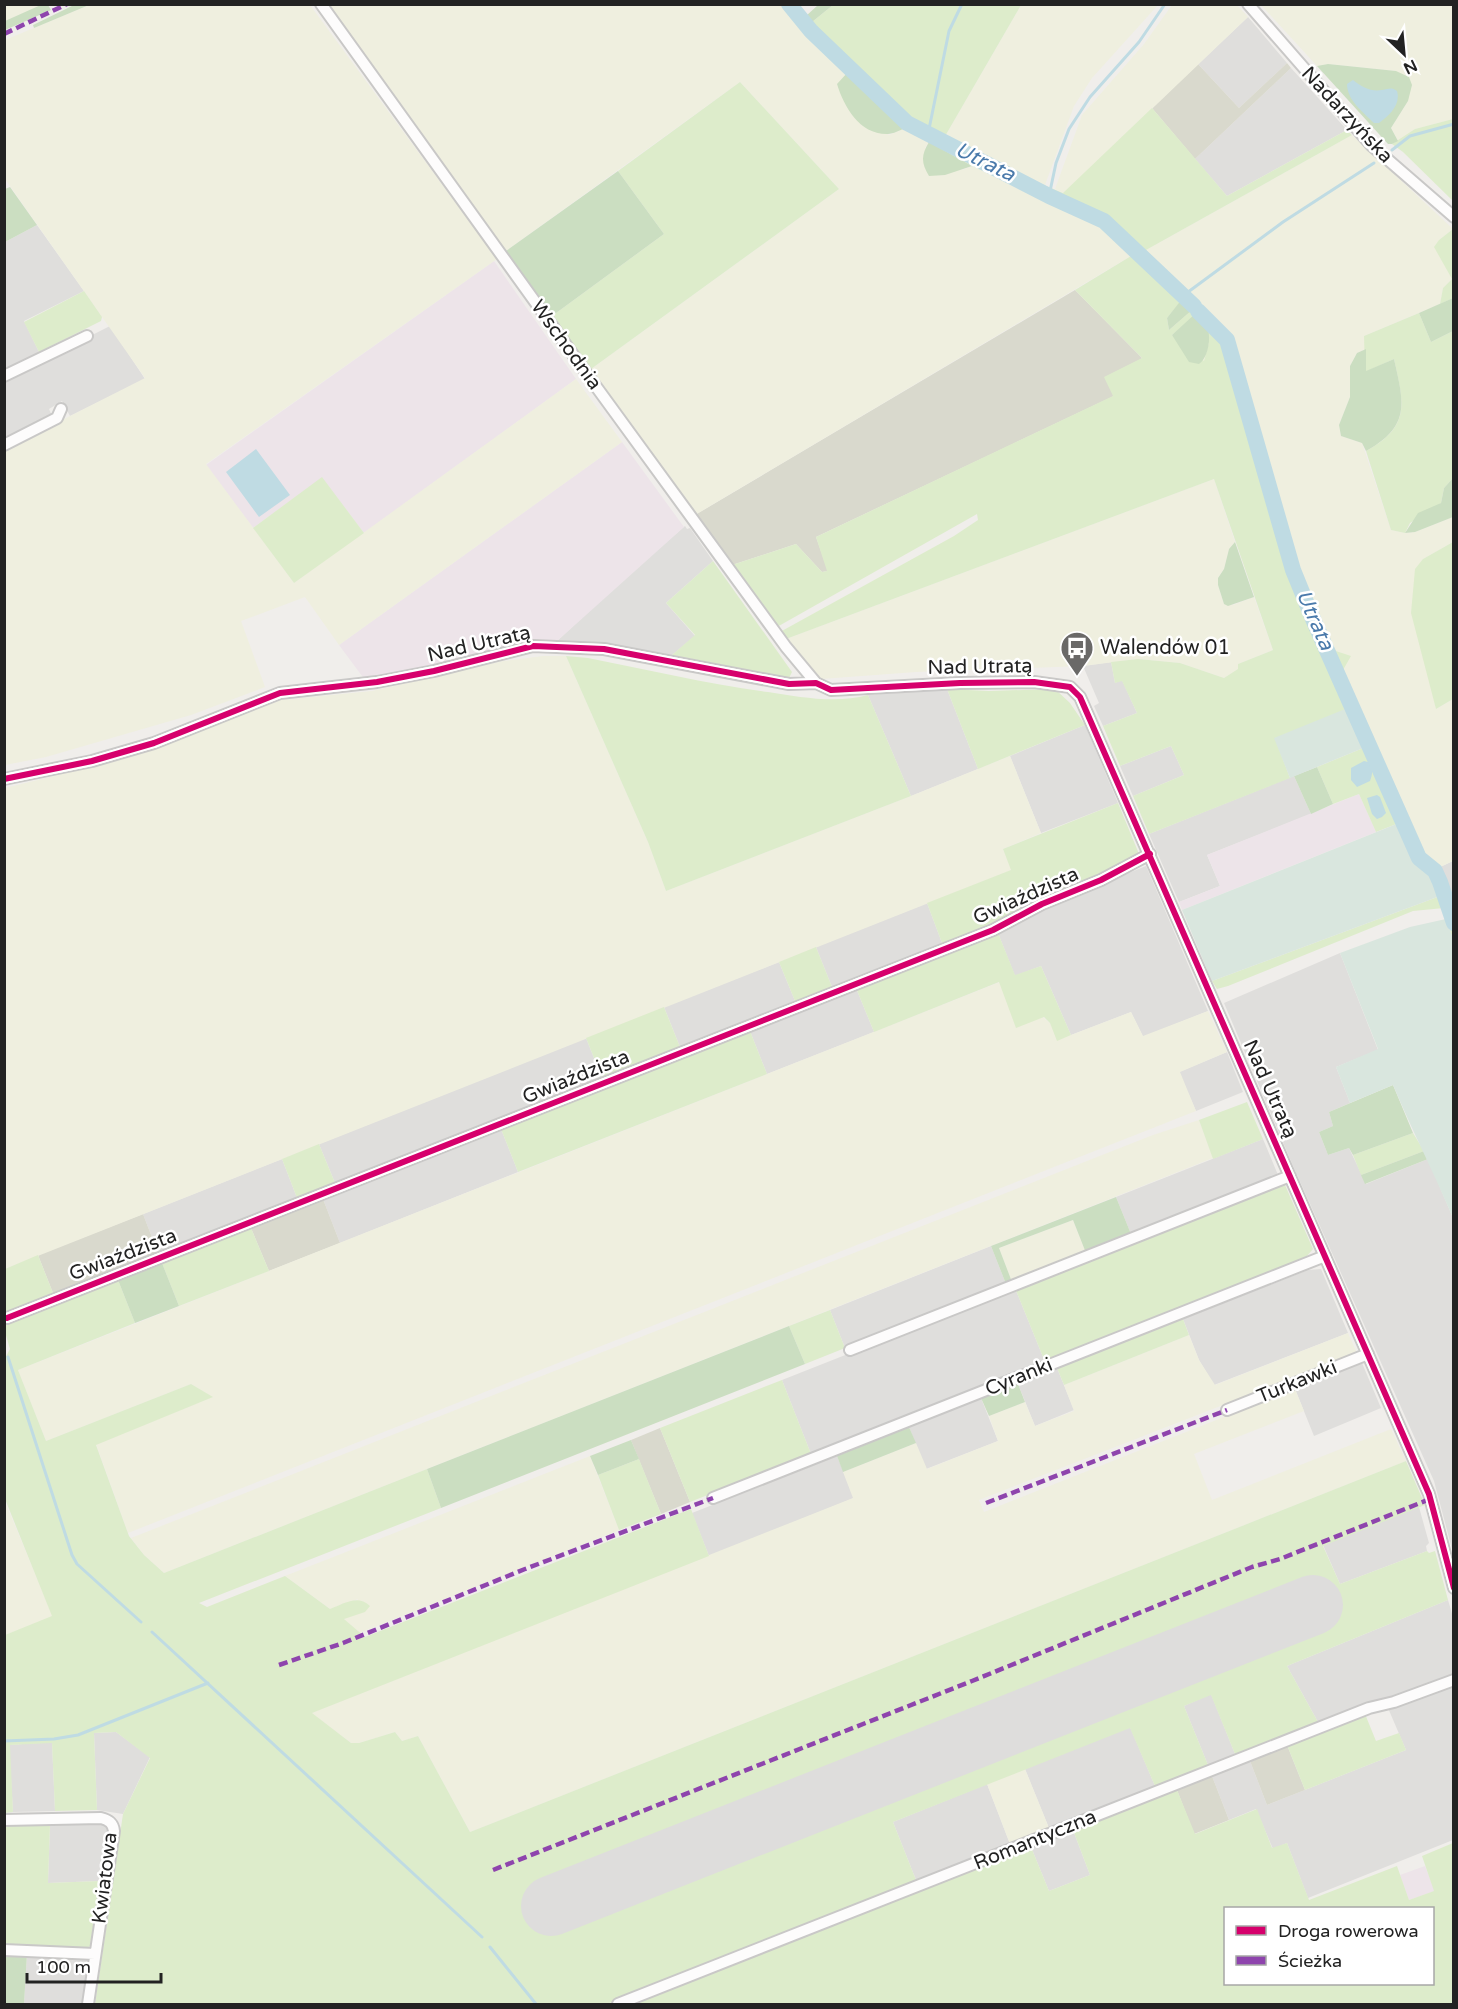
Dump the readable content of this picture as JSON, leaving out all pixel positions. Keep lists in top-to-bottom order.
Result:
{
  "streets": {
    "street": [
      "Nadarzyńska",
      "Wschodnia",
      "Nad Utratą",
      "Gwiaździsta",
      "Cyranki",
      "Turkawki",
      "Romantyczna",
      "Kwiatowa"
    ]
  },
  "crossings": [
    ["Wschodnia", "Nad Utratą"],
    ["Nad Utratą", "Gwiaździsta"],
    ["Nad Utratą", "Cyranki"],
    ["Nad Utratą", "Turkawki"]
  ],
  "water": ["Utrata"],
  "places": {
    "bus stop": ["Walendów 01"]
  },
  "legend": ["Droga rowerowa", "Ścieżka"],
  "scale_bar": "100 m",
  "north": "bottom right"
}
